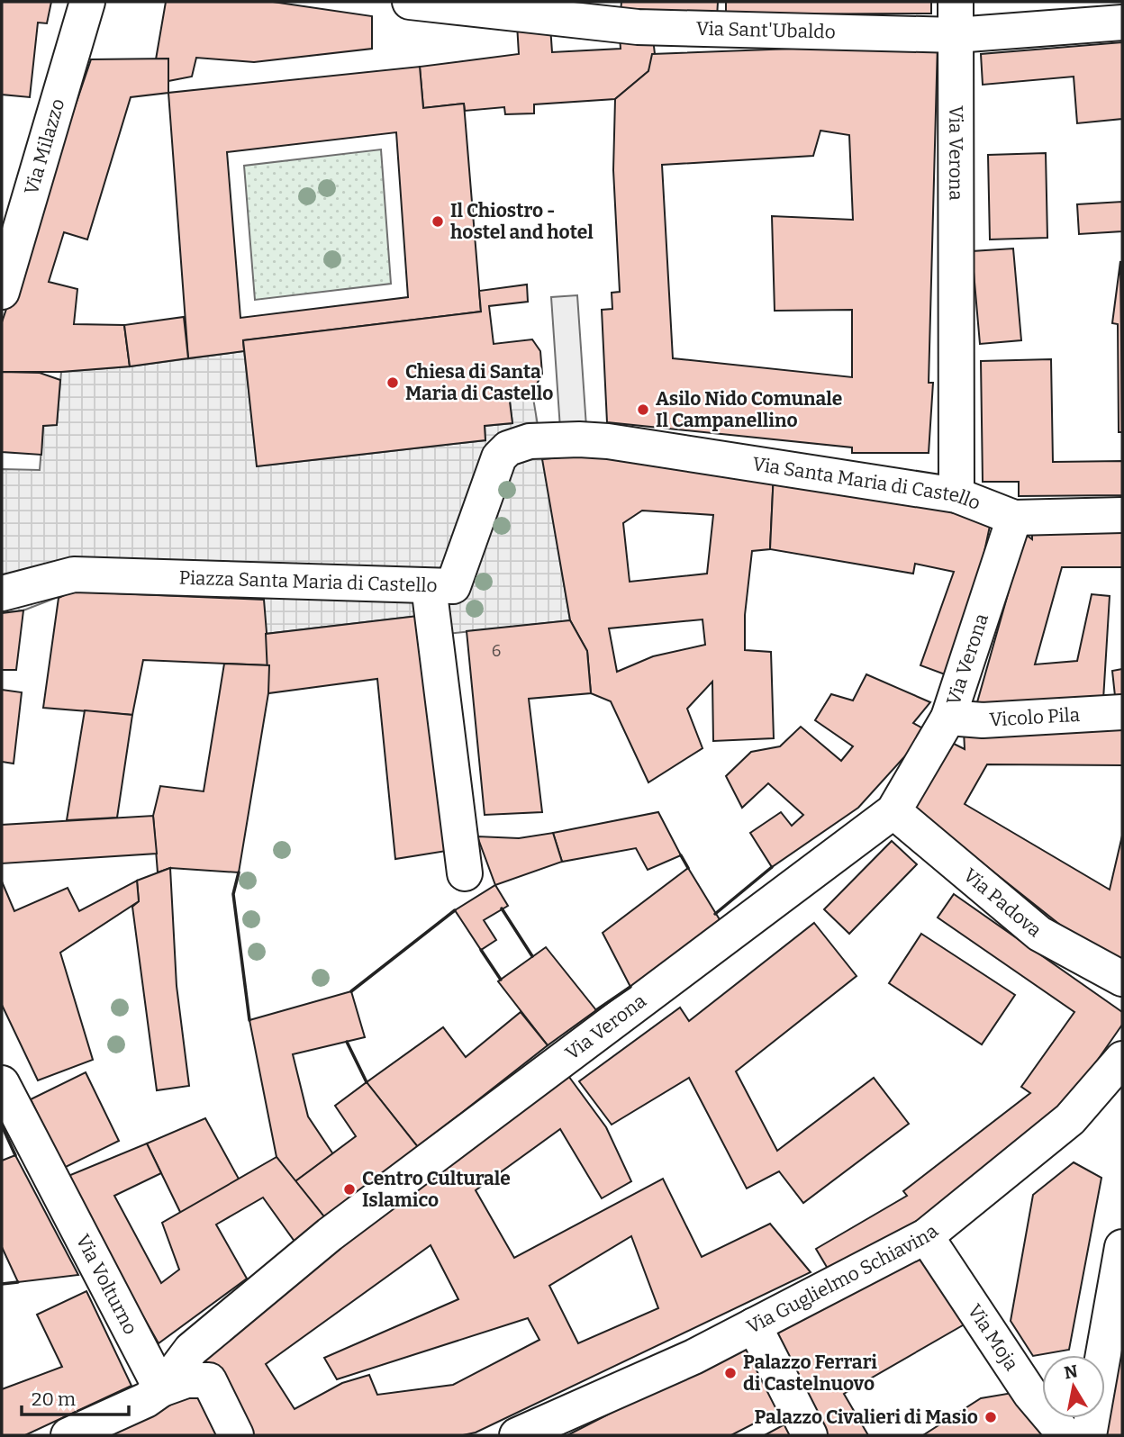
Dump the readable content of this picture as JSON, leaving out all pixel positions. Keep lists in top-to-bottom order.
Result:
{
  "streets": {
    "street": [
      "Via Sant'Ubaldo",
      "Via Milazzo",
      "Via Verona",
      "Via Santa Maria di Castello",
      "Piazza Santa Maria di Castello",
      "Vicolo Pila",
      "Via Padova",
      "Via Guglielmo Schiavina",
      "Via Volturno",
      "Via Moja"
    ]
  },
  "crossings": [
    ["Via Sant'Ubaldo", "Via Verona"],
    ["Via Verona", "Via Santa Maria di Castello"],
    ["Via Verona", "Vicolo Pila"],
    ["Via Verona", "Via Padova"],
    ["Via Verona", "Via Volturno"],
    ["Via Santa Maria di Castello", "Piazza Santa Maria di Castello"],
    ["Via Guglielmo Schiavina", "Via Moja"]
  ],
  "places": [
    "Il Chiostro - hostel and hotel",
    "Chiesa di Santa Maria di Castello",
    "Asilo Nido Comunale Il Campanellino",
    "Centro Culturale Islamico",
    "Palazzo Ferrari di Castelnuovo",
    "Palazzo Civalieri di Masio"
  ],
  "house_numbers": ["6"],
  "scale_bar": "20 m",
  "north": "top"
}
